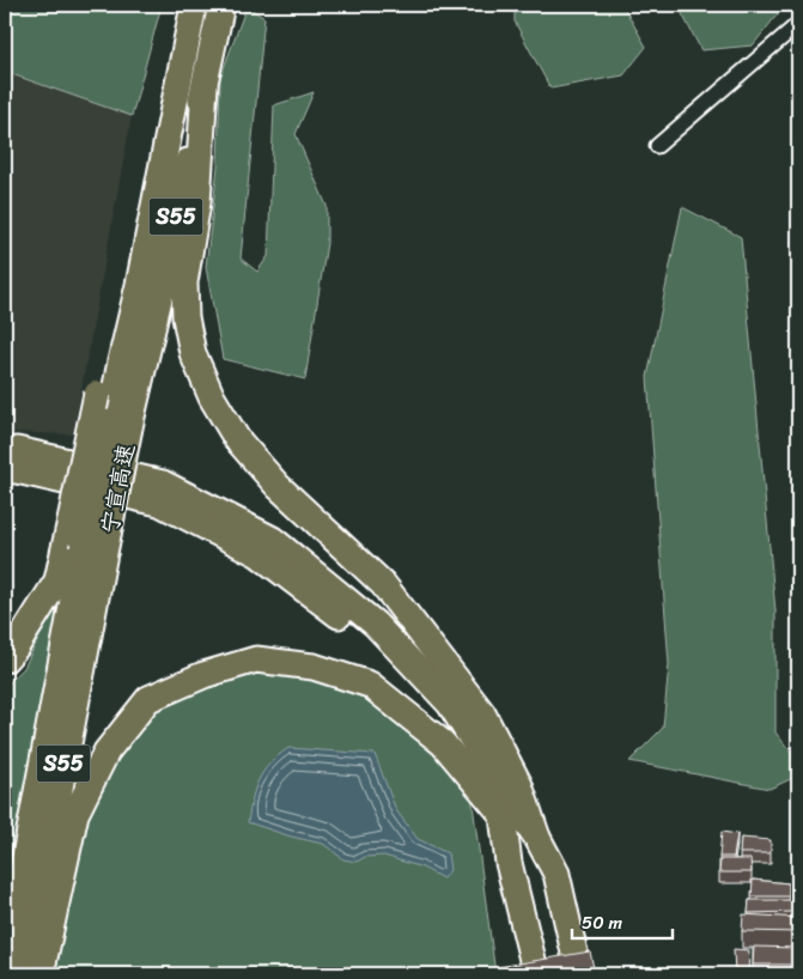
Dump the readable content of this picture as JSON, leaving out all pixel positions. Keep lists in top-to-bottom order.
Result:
{
  "streets": {
    "highway": ["S55", "宁宣高速"]
  },
  "scale_bar": "50 m"
}
